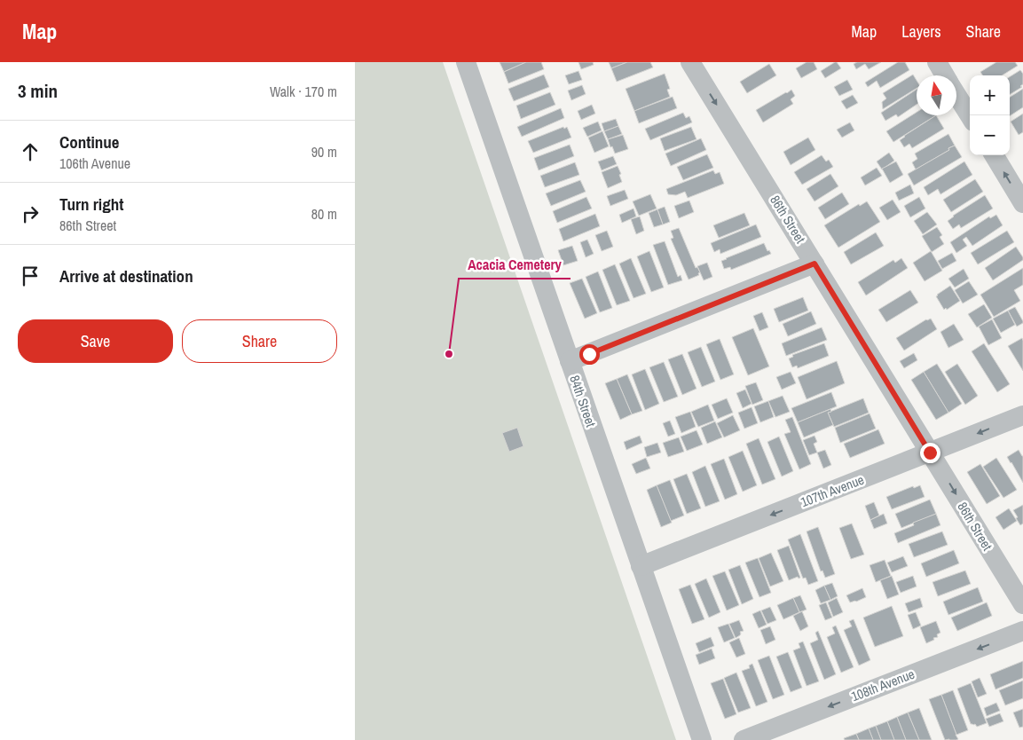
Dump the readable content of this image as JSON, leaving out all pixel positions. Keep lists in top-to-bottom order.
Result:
{
  "streets": {
    "street": [
      "86th Street",
      "84th Street",
      "107th Avenue",
      "108th Avenue"
    ]
  },
  "crossings": [
    ["86th Street", "107th Avenue"],
    ["84th Street", "107th Avenue"]
  ],
  "one_way": ["86th Street", "107th Avenue", "108th Avenue"],
  "places": ["Acacia Cemetery"],
  "north": "top",
  "page": {
    "header": "Map",
    "nav": ["Map", "Layers", "Share"],
    "heading": ["3 min", "Walk · 170 m"],
    "map_buttons": ["+", "−"],
    "list": [
      ["Continue", "106th Avenue", "90 m"],
      ["Turn right", "86th Street", "80 m"],
      "Arrive at destination"
    ],
    "buttons": ["Save", "Share"]
  }
}
